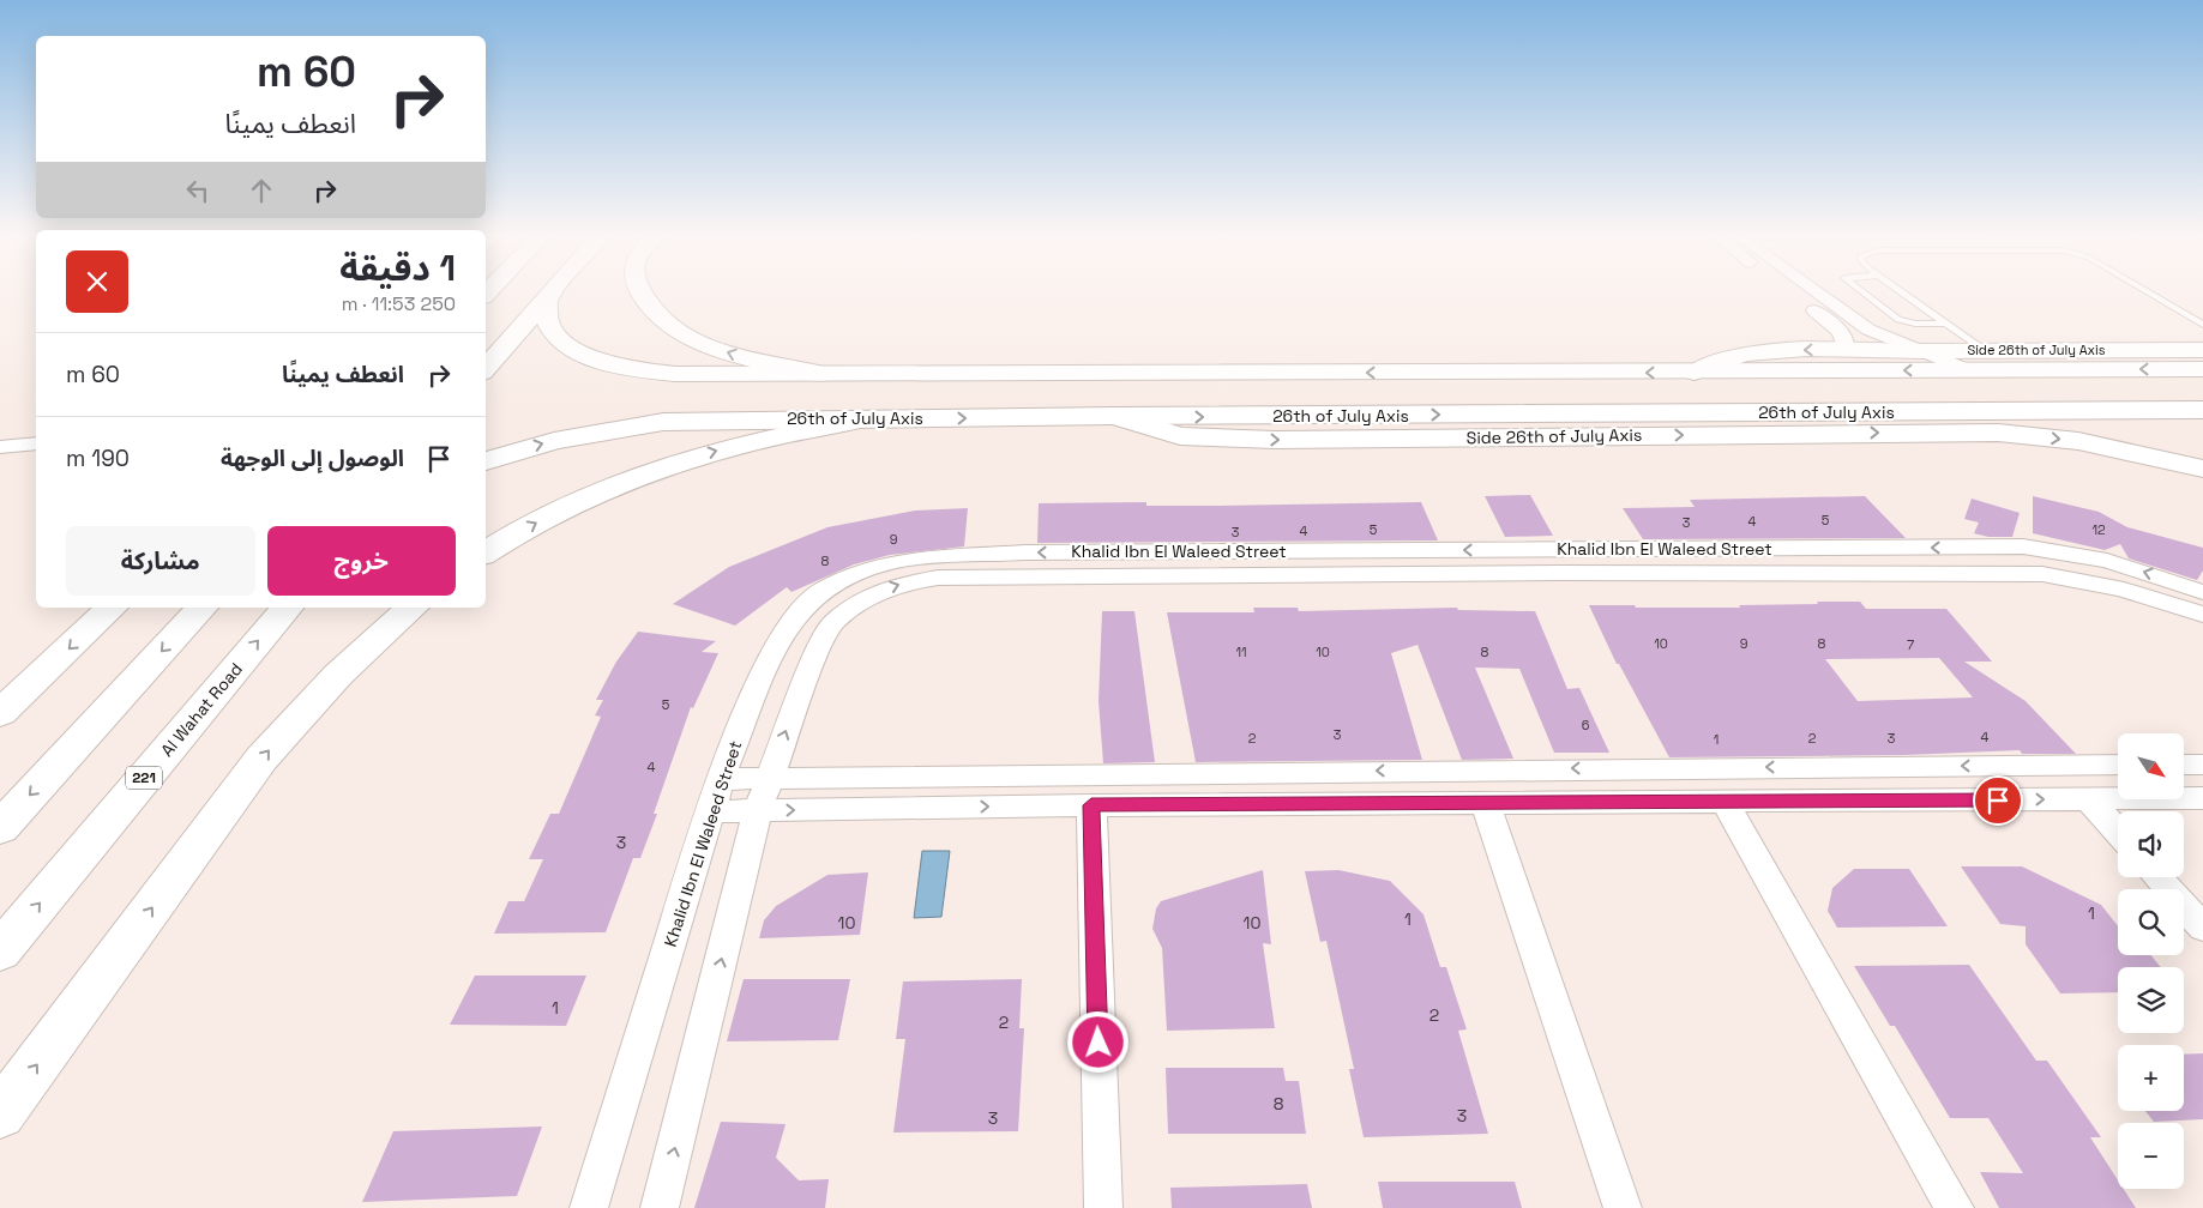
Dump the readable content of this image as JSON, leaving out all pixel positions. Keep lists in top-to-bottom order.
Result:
{
  "streets": {
    "main road": [
      "Side 26th of July Axis",
      "26th of July Axis",
      "Al Wahat Road",
      "221"
    ],
    "street": ["Khalid Ibn El Waleed Street"]
  },
  "crossings": [
    ["Side 26th of July Axis", "26th of July Axis"]
  ],
  "house_numbers": [
    "5",
    "4",
    "3",
    "5",
    "12",
    "4",
    "3",
    "9",
    "8",
    "10",
    "9",
    "8",
    "7",
    "11",
    "10",
    "8",
    "5",
    "6",
    "3",
    "4",
    "2",
    "2",
    "3",
    "1",
    "4",
    "3",
    "1",
    "1",
    "10",
    "10",
    "1",
    "2",
    "2",
    "8",
    "3",
    "3"
  ],
  "north": "bottom right",
  "page": {
    "turn": ["60 m", "انعطف يمينًا"],
    "heading": ["1 دقيقة", "250 m · 11:53"],
    "list": [
      {
        "name": "انعطف يمينًا",
        "value": "60 m"
      },
      {
        "name": "الوصول إلى الوجهة",
        "value": "190 m"
      }
    ],
    "buttons": ["خروج", "مشاركة"],
    "map_buttons": ["+", "−"]
  }
}
